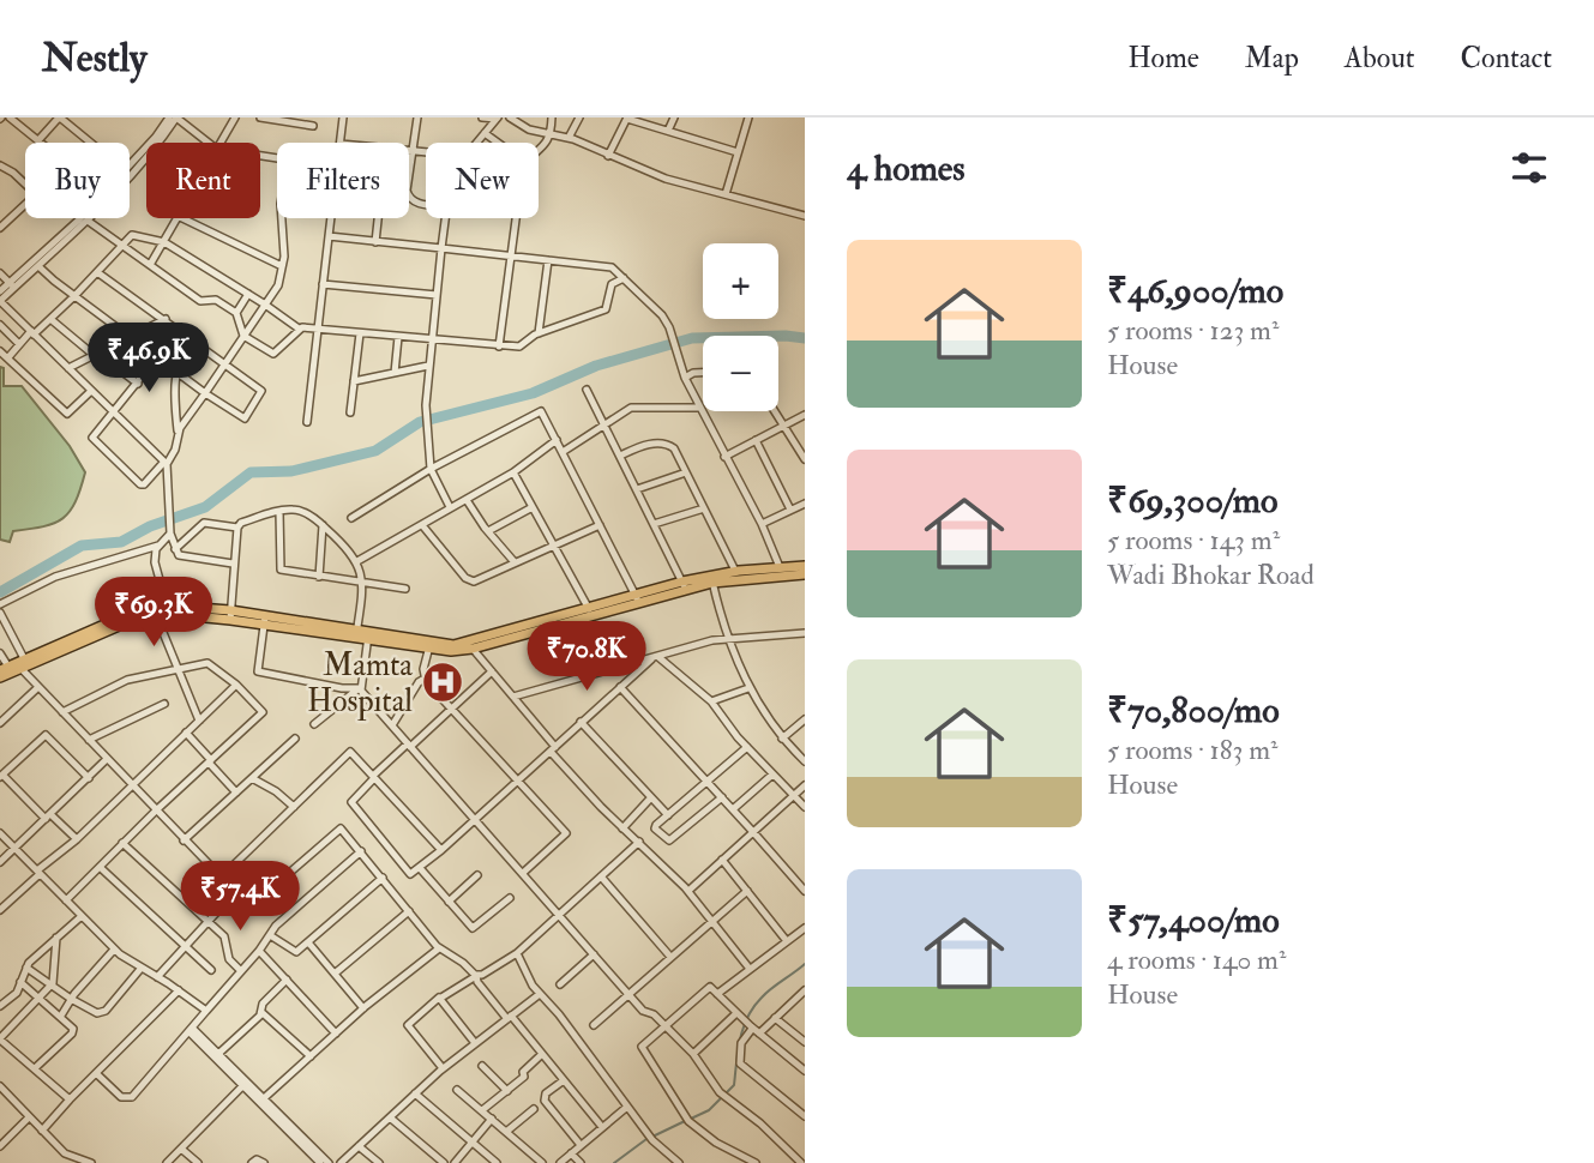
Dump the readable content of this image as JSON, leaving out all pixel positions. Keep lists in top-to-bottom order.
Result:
{
  "places": {
    "hospital": ["Mamta Hospital"]
  },
  "page": {
    "header": "Nestly",
    "nav": [
      "Home",
      "Map",
      "About",
      "Contact"
    ],
    "heading": "4 homes",
    "chip": [
      "Buy",
      "Rent",
      "Filters",
      "New"
    ],
    "list": [
      {
        "name": "₹46,900/mo",
        "note": "5 rooms · 123 m² · House"
      },
      {
        "name": "₹69,300/mo",
        "note": "5 rooms · 143 m² · Wadi Bhokar Road"
      },
      {
        "name": "₹70,800/mo",
        "note": "5 rooms · 183 m² · House"
      },
      {
        "name": "₹57,400/mo",
        "note": "4 rooms · 140 m² · House"
      }
    ],
    "map_buttons": ["+", "−"],
    "price": [
      "₹46.9K",
      "₹69.3K",
      "₹70.8K",
      "₹57.4K"
    ]
  }
}
